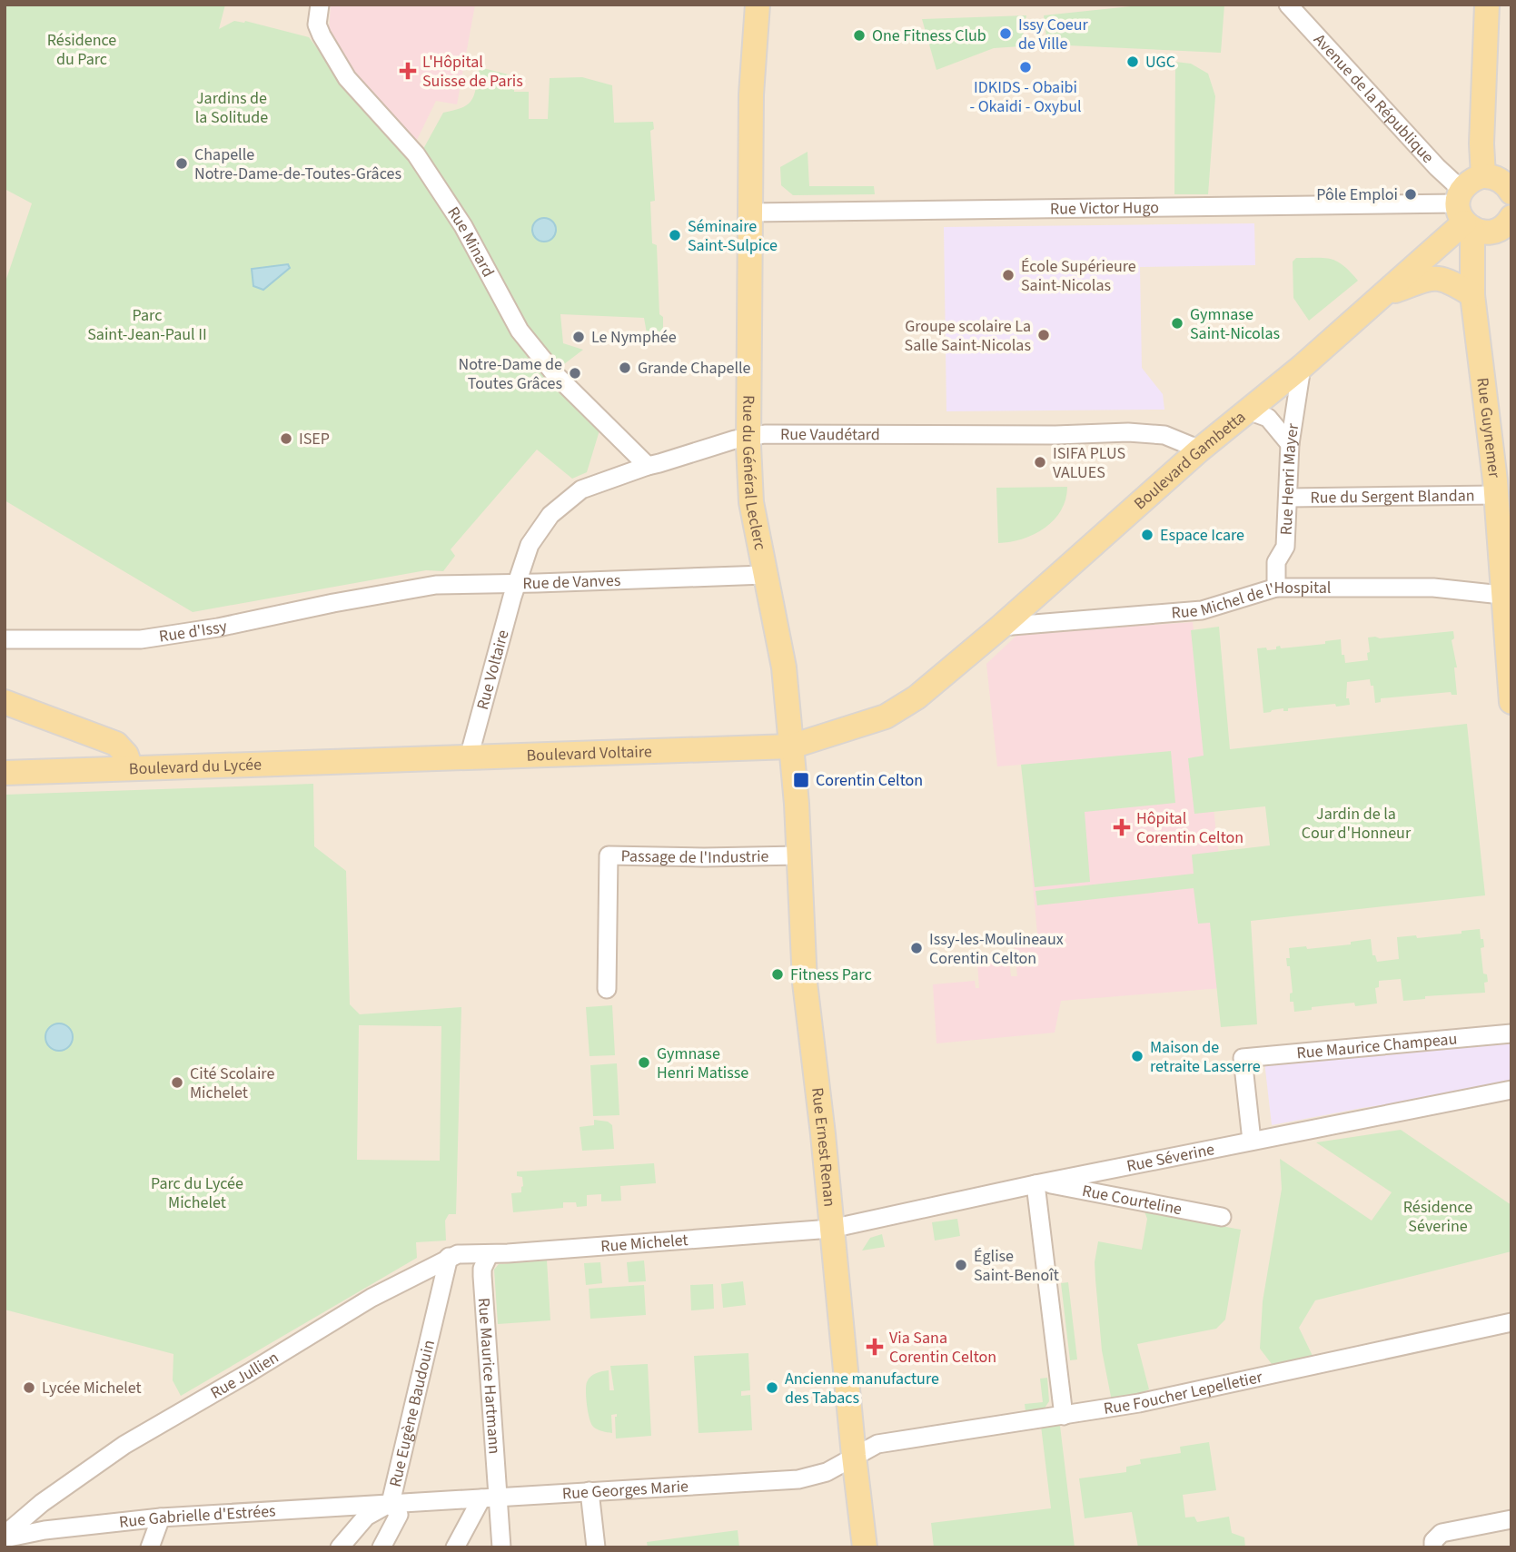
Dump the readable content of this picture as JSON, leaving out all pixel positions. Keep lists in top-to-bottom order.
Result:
{
  "streets": {
    "main road": [
      "Rue Guynemer",
      "Boulevard Gambetta",
      "Rue du Général Leclerc",
      "Boulevard Voltaire",
      "Boulevard du Lycée",
      "Rue Ernest Renan"
    ],
    "street": [
      "Avenue de la République",
      "Rue Victor Hugo",
      "Rue Minard",
      "Rue Vaudétard",
      "Rue Henri Mayer",
      "Rue du Sergent Blandan",
      "Rue de Vanves",
      "Rue Michel de l'Hospital",
      "Rue d'Issy",
      "Rue Voltaire",
      "Passage de l'Industrie",
      "Rue Maurice Champeau",
      "Rue Séverine",
      "Rue Courteline",
      "Rue Michelet",
      "Rue Jullien",
      "Rue Maurice Hartmann",
      "Rue Foucher Lepelletier",
      "Rue Eugène Baudouin",
      "Rue Georges Marie",
      "Rue Gabrielle d'Estrées"
    ]
  },
  "crossings": [
    ["Avenue de la République", "Rue Victor Hugo"],
    ["Avenue de la République", "Rue Guynemer"],
    ["Avenue de la République", "Boulevard Gambetta"],
    ["Rue Victor Hugo", "Rue Guynemer"],
    ["Rue Victor Hugo", "Boulevard Gambetta"],
    ["Rue Victor Hugo", "Rue du Général Leclerc"],
    ["Rue Minard", "Rue Vaudétard"],
    ["Rue Guynemer", "Boulevard Gambetta"],
    ["Rue Guynemer", "Rue du Sergent Blandan"],
    ["Rue Guynemer", "Rue Michel de l'Hospital"],
    ["Rue Vaudétard", "Boulevard Gambetta"],
    ["Rue Vaudétard", "Rue du Général Leclerc"],
    ["Rue Vaudétard", "Rue de Vanves"],
    ["Rue Vaudétard", "Rue Voltaire"],
    ["Boulevard Gambetta", "Rue Henri Mayer"],
    ["Boulevard Gambetta", "Rue Michel de l'Hospital"],
    ["Boulevard Gambetta", "Boulevard Voltaire"],
    ["Rue du Général Leclerc", "Rue de Vanves"],
    ["Rue du Général Leclerc", "Boulevard Voltaire"],
    ["Rue du Général Leclerc", "Rue Ernest Renan"],
    ["Rue Henri Mayer", "Rue du Sergent Blandan"],
    ["Rue Henri Mayer", "Rue Michel de l'Hospital"],
    ["Rue de Vanves", "Rue d'Issy"],
    ["Rue de Vanves", "Rue Voltaire"],
    ["Rue Voltaire", "Boulevard Voltaire"],
    ["Boulevard Voltaire", "Boulevard du Lycée"],
    ["Boulevard Voltaire", "Rue Ernest Renan"],
    ["Passage de l'Industrie", "Rue Ernest Renan"],
    ["Rue Maurice Champeau", "Rue Séverine"],
    ["Rue Ernest Renan", "Rue Séverine"],
    ["Rue Ernest Renan", "Rue Michelet"],
    ["Rue Ernest Renan", "Rue Foucher Lepelletier"],
    ["Rue Ernest Renan", "Rue Georges Marie"],
    ["Rue Séverine", "Rue Courteline"],
    ["Rue Séverine", "Rue Michelet"],
    ["Rue Michelet", "Rue Jullien"],
    ["Rue Michelet", "Rue Maurice Hartmann"],
    ["Rue Michelet", "Rue Eugène Baudouin"],
    ["Rue Jullien", "Rue Eugène Baudouin"],
    ["Rue Jullien", "Rue Gabrielle d'Estrées"],
    ["Rue Maurice Hartmann", "Rue Georges Marie"],
    ["Rue Foucher Lepelletier", "Rue Georges Marie"],
    ["Rue Eugène Baudouin", "Rue Georges Marie"],
    ["Rue Eugène Baudouin", "Rue Gabrielle d'Estrées"],
    ["Rue Georges Marie", "Rue Gabrielle d'Estrées"]
  ],
  "parks": [
    "Résidence du Parc",
    "Jardins de la Solitude",
    "Parc Saint-Jean-Paul II",
    "Jardin de la Cour d'Honneur",
    "Parc du Lycée Michelet",
    "Résidence Séverine"
  ],
  "places": {
    "other": [
      "Issy Coeur de Ville",
      "One Fitness Club",
      "UGC",
      "IDKIDS - Obaibi - Okaidi - Oxybul",
      "Chapelle Notre-Dame-de-Toutes-Grâces",
      "Pôle Emploi",
      "Séminaire Saint-Sulpice",
      "École Supérieure Saint-Nicolas",
      "Gymnase Saint-Nicolas",
      "Groupe scolaire La Salle Saint-Nicolas",
      "Le Nymphée",
      "Grande Chapelle",
      "Notre-Dame de Toutes Grâces",
      "ISEP",
      "ISIFA PLUS VALUES",
      "Espace Icare",
      "Issy-les-Moulineaux Corentin Celton",
      "Fitness Parc",
      "Maison de retraite Lasserre",
      "Gymnase Henri Matisse",
      "Cité Scolaire Michelet",
      "Église Saint-Benoît",
      "Lycée Michelet",
      "Ancienne manufacture des Tabacs"
    ],
    "health": ["L'Hôpital Suisse de Paris", "Hôpital Corentin Celton", "Via Sana Corentin Celton"],
    "transit": ["Corentin Celton"]
  }
}
